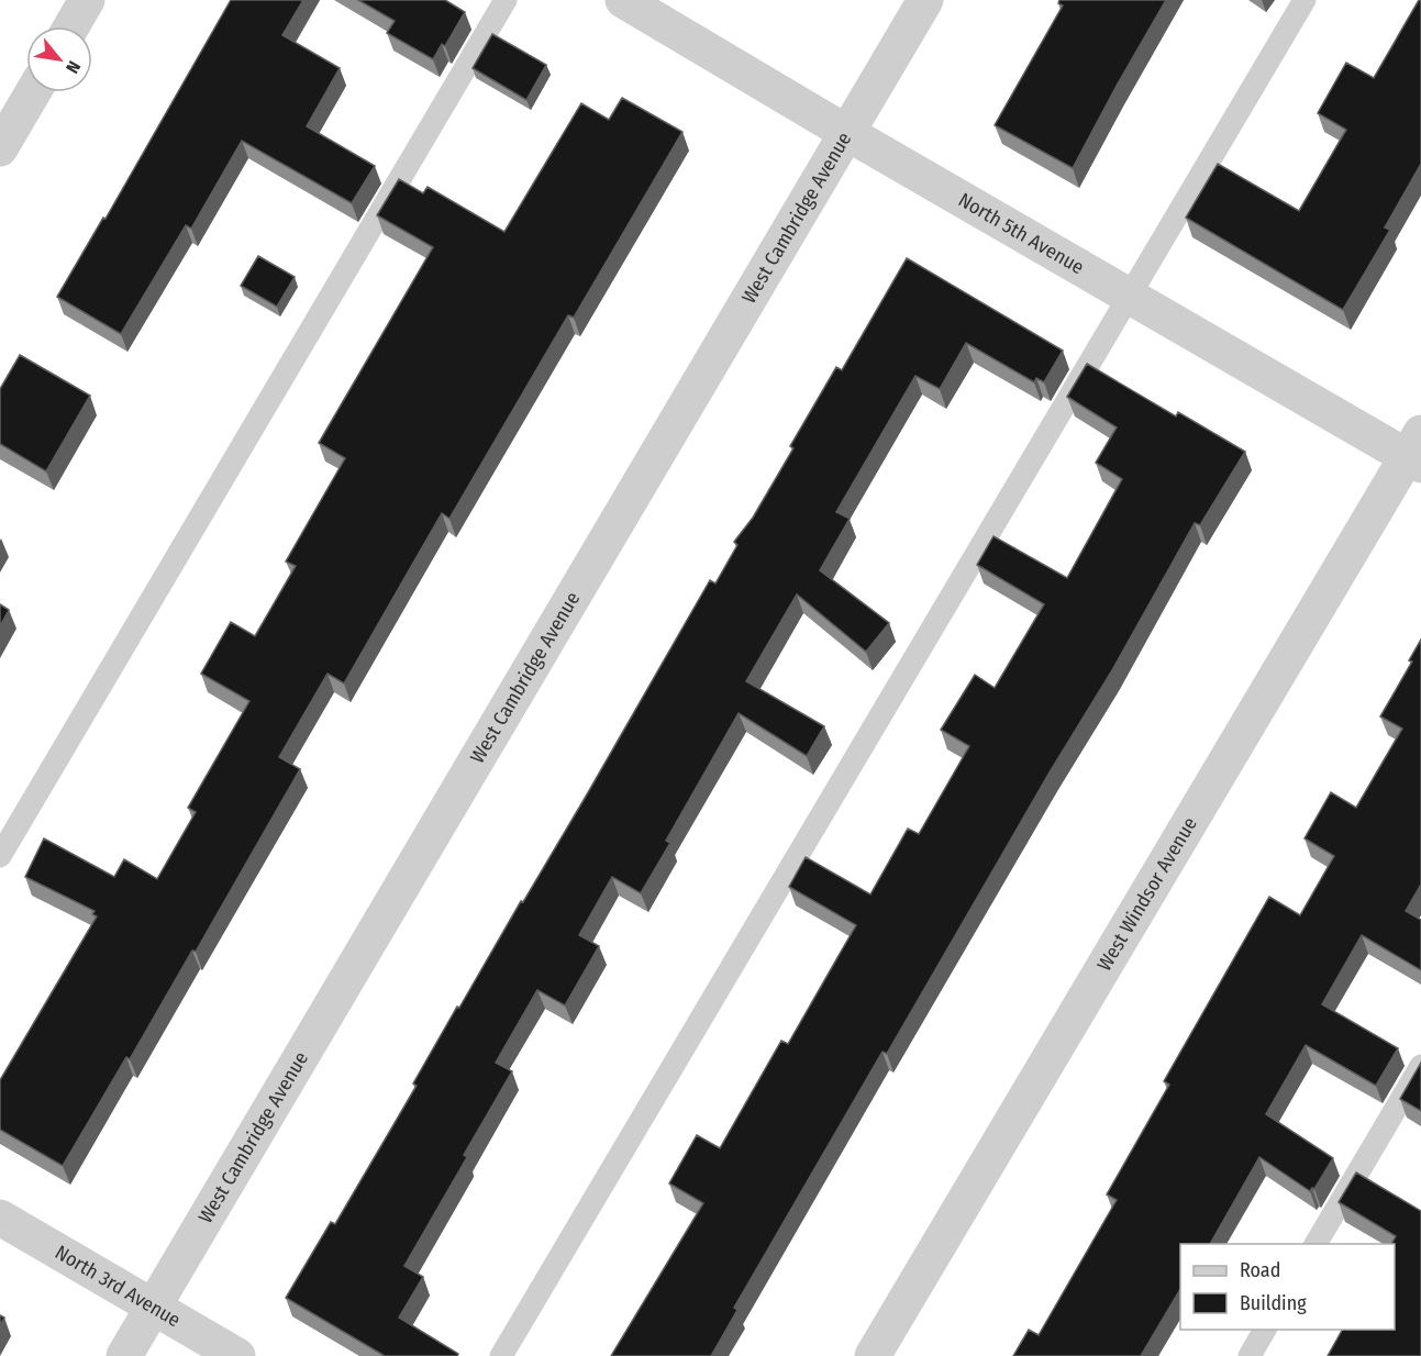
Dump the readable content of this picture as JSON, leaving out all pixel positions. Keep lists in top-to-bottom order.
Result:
{
  "streets": {
    "street": [
      "West Cambridge Avenue",
      "North 5th Avenue",
      "West Windsor Avenue",
      "North 3rd Avenue"
    ]
  },
  "crossings": [
    ["West Cambridge Avenue", "North 5th Avenue"],
    ["West Cambridge Avenue", "North 3rd Avenue"],
    ["North 5th Avenue", "West Windsor Avenue"]
  ],
  "legend": ["Road", "Building"],
  "north": "bottom right"
}
